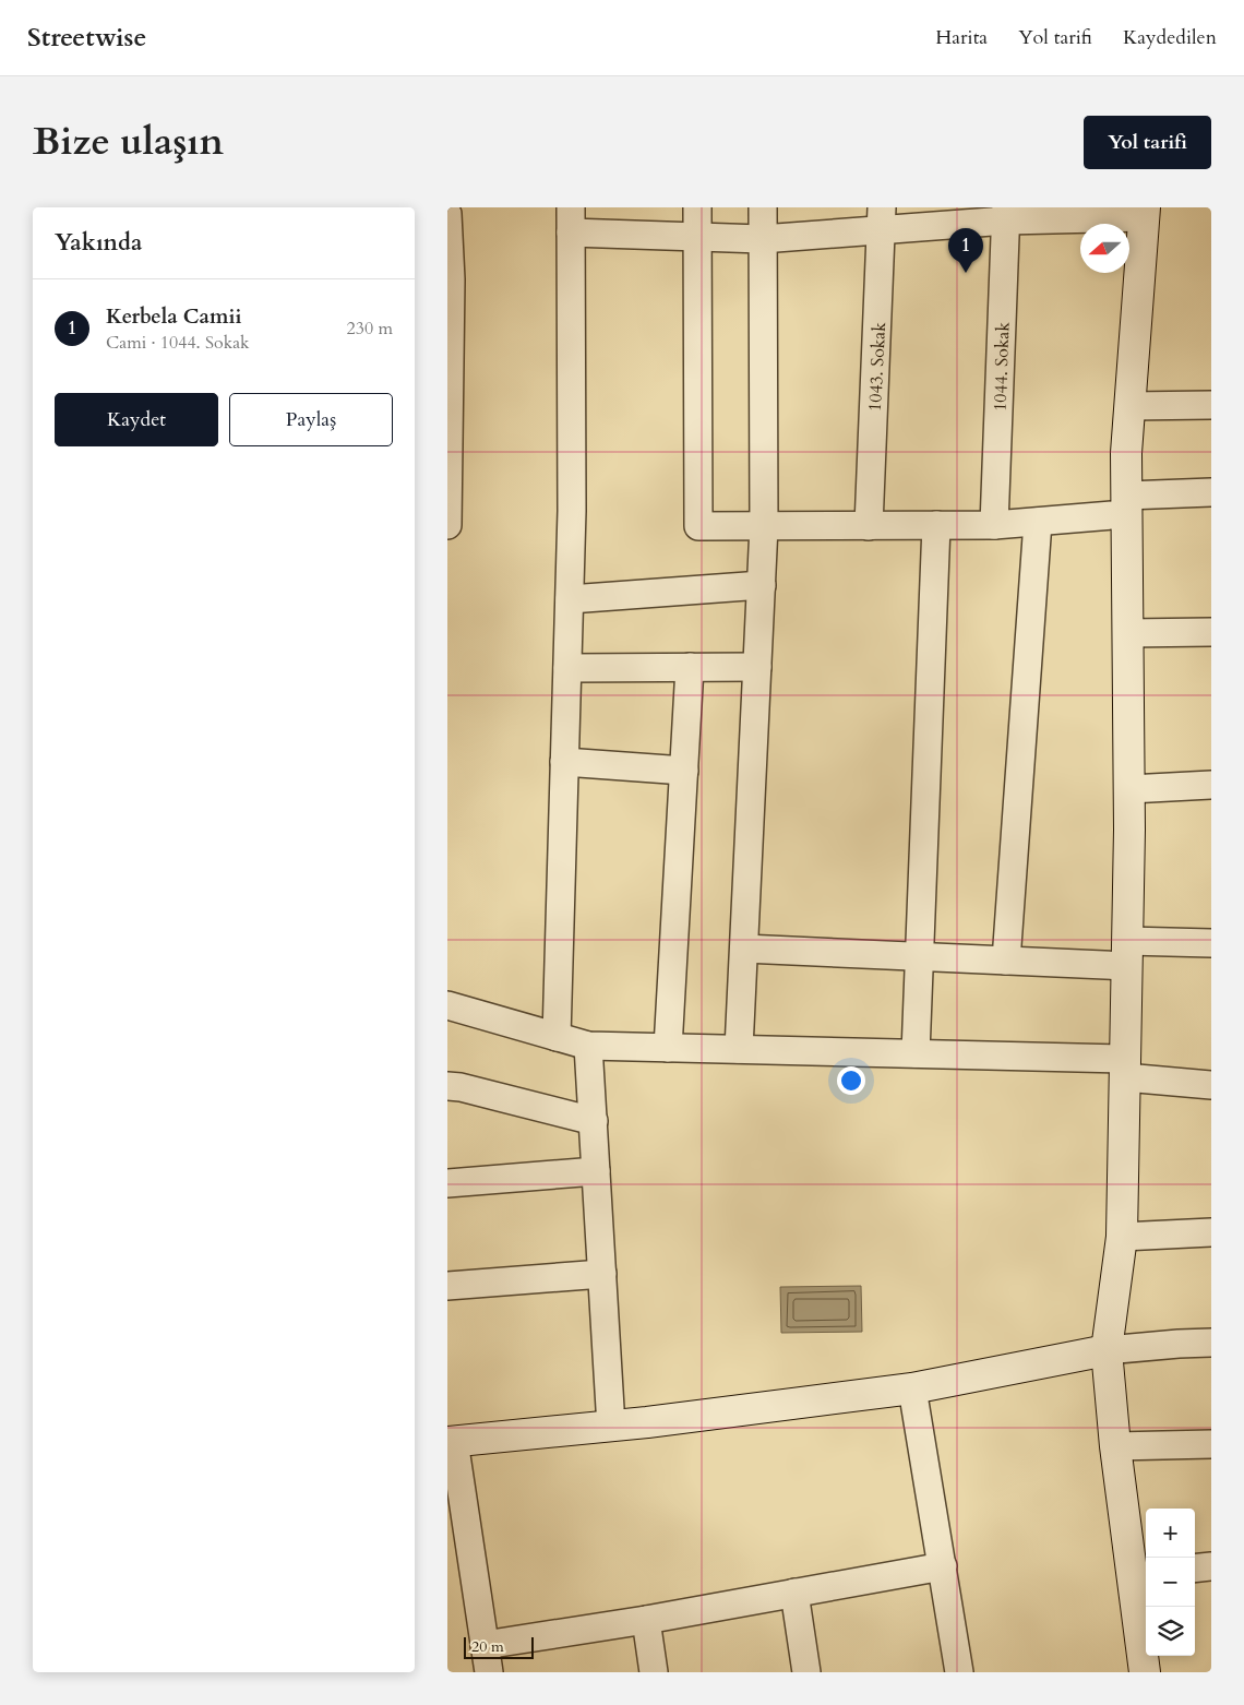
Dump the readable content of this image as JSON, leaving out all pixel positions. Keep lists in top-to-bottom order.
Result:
{
  "streets": {
    "street": ["1043. Sokak", "1044. Sokak"]
  },
  "scale_bar": "20 m",
  "north": "left",
  "page": {
    "header": "Streetwise",
    "nav": ["Harita", "Yol tarifi", "Kaydedilen"],
    "title": "Bize ulaşın",
    "buttons": [
      "Yol tarifi",
      ["Kaydet", "Paylaş"]
    ],
    "heading": "Yakında",
    "pins": "1",
    "list": [
      {
        "mark": "1",
        "name": "Kerbela Camii",
        "note": "Cami · 1044. Sokak",
        "value": "230 m"
      }
    ],
    "map_buttons": ["+", "−"],
    "scale": "20 m"
  }
}
